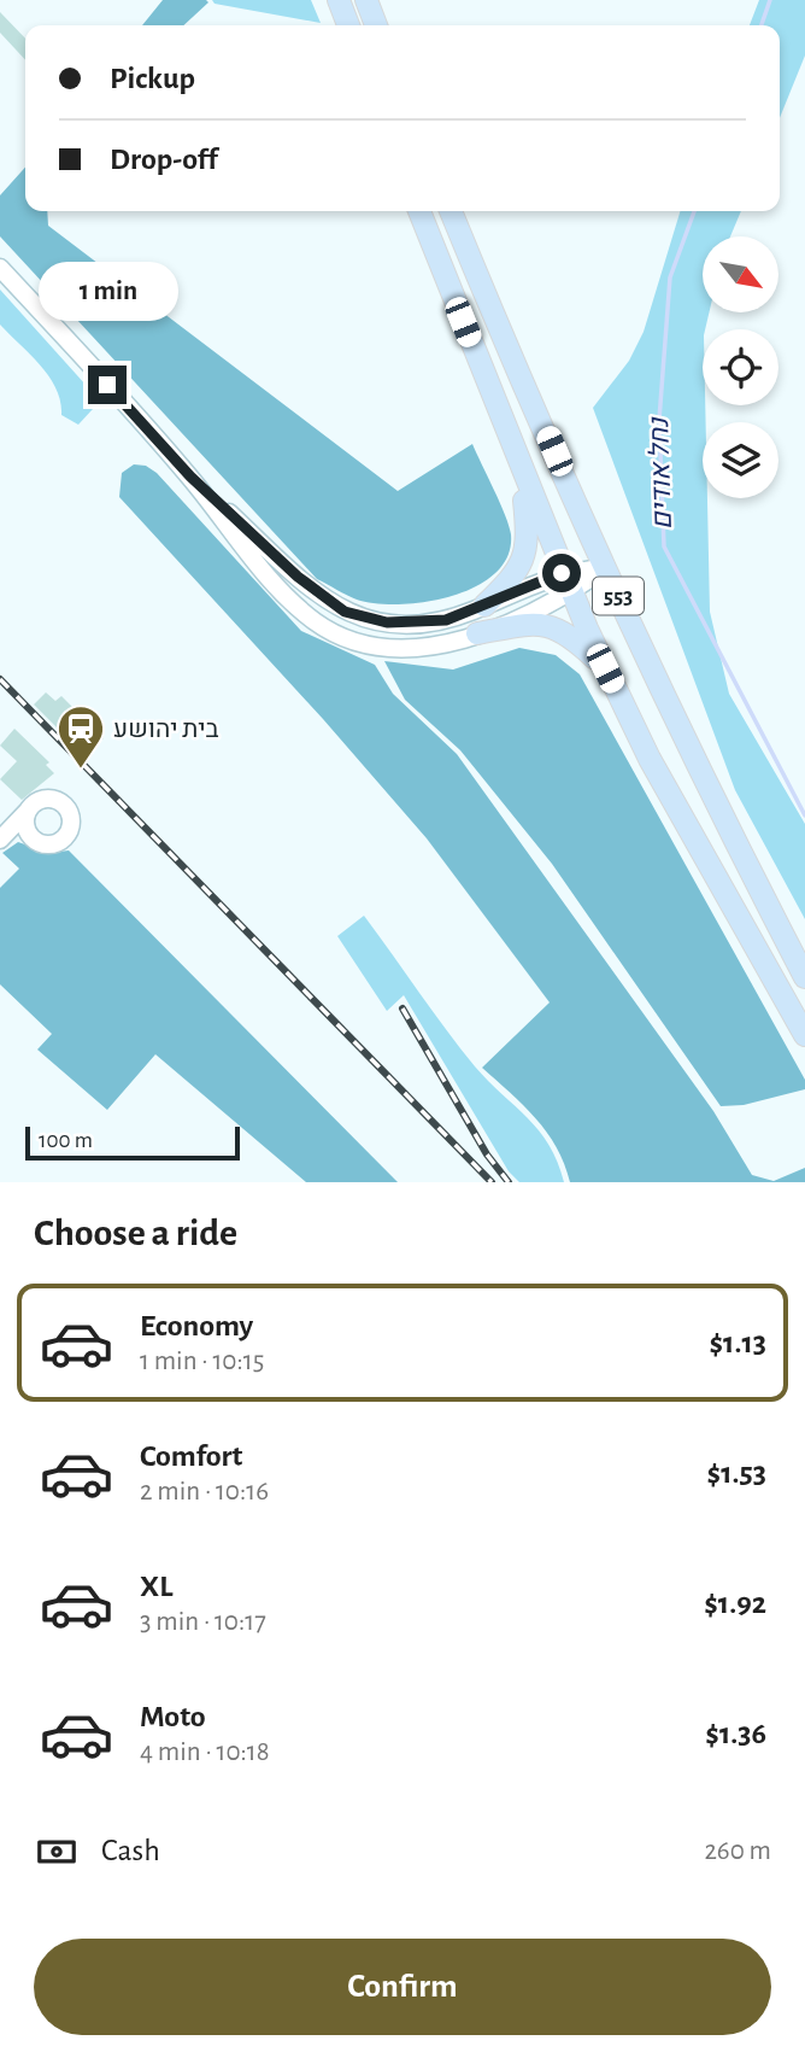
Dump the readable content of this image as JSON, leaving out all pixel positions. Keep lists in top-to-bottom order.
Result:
{
  "streets": {
    "main road": ["553"]
  },
  "water": ["נחל אודים"],
  "places": {
    "station": ["בית יהושע"]
  },
  "scale_bar": "100 m",
  "north": "bottom right",
  "page": {
    "banner": ["Pickup", "Drop-off"],
    "bubble": "1 min",
    "scale": "100 m",
    "heading": "Choose a ride",
    "list": [
      {
        "name": "Economy",
        "note": "1 min · 10:15",
        "value": "$1.13"
      },
      {
        "name": "Comfort",
        "note": "2 min · 10:16",
        "value": "$1.53"
      },
      {
        "name": "XL",
        "note": "3 min · 10:17",
        "value": "$1.92"
      },
      {
        "name": "Moto",
        "note": "4 min · 10:18",
        "value": "$1.36"
      }
    ],
    "pay": ["Cash", "260 m"],
    "buttons": "Confirm"
  }
}
